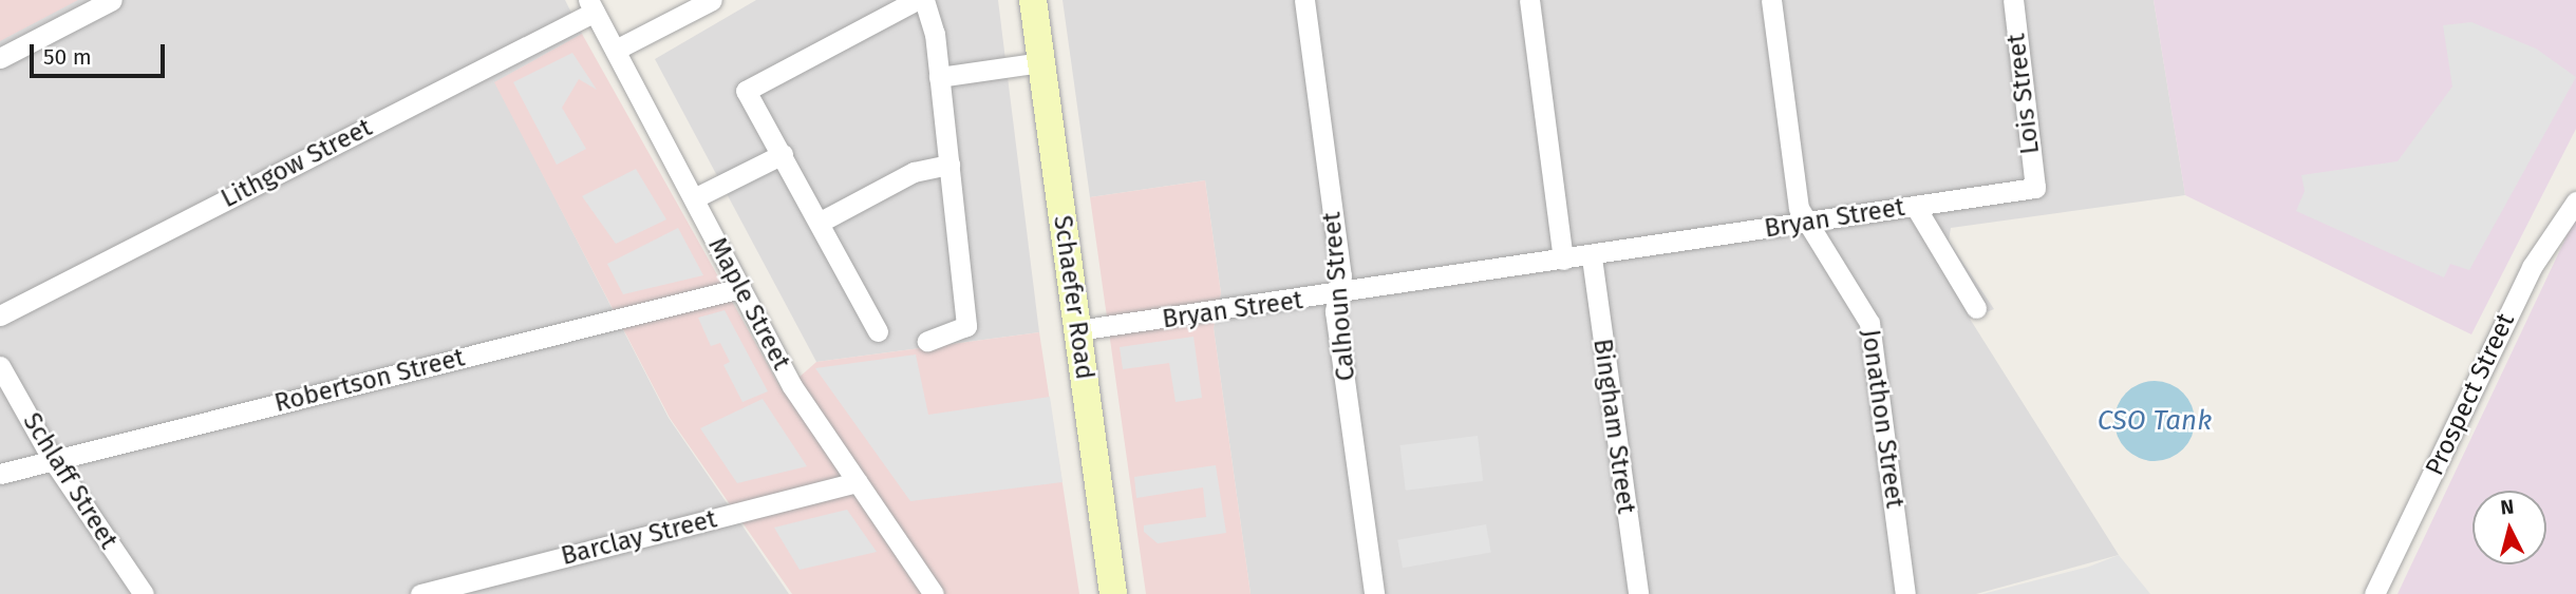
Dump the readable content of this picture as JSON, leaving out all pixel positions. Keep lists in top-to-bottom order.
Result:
{
  "streets": {
    "main road": ["Schaefer Road"],
    "street": [
      "Lois Street",
      "Lithgow Street",
      "Bryan Street",
      "Calhoun Street",
      "Maple Street",
      "Robertson Street",
      "Prospect Street",
      "Jonathon Street",
      "Bingham Street",
      "Schlaff Street",
      "Barclay Street"
    ]
  },
  "crossings": [
    ["Lois Street", "Bryan Street"],
    ["Lithgow Street", "Maple Street"],
    ["Bryan Street", "Calhoun Street"],
    ["Bryan Street", "Schaefer Road"],
    ["Bryan Street", "Jonathon Street"],
    ["Bryan Street", "Bingham Street"],
    ["Maple Street", "Robertson Street"],
    ["Maple Street", "Barclay Street"],
    ["Robertson Street", "Schlaff Street"]
  ],
  "water": ["CSO Tank"],
  "scale_bar": "50 m",
  "north": "top"
}
